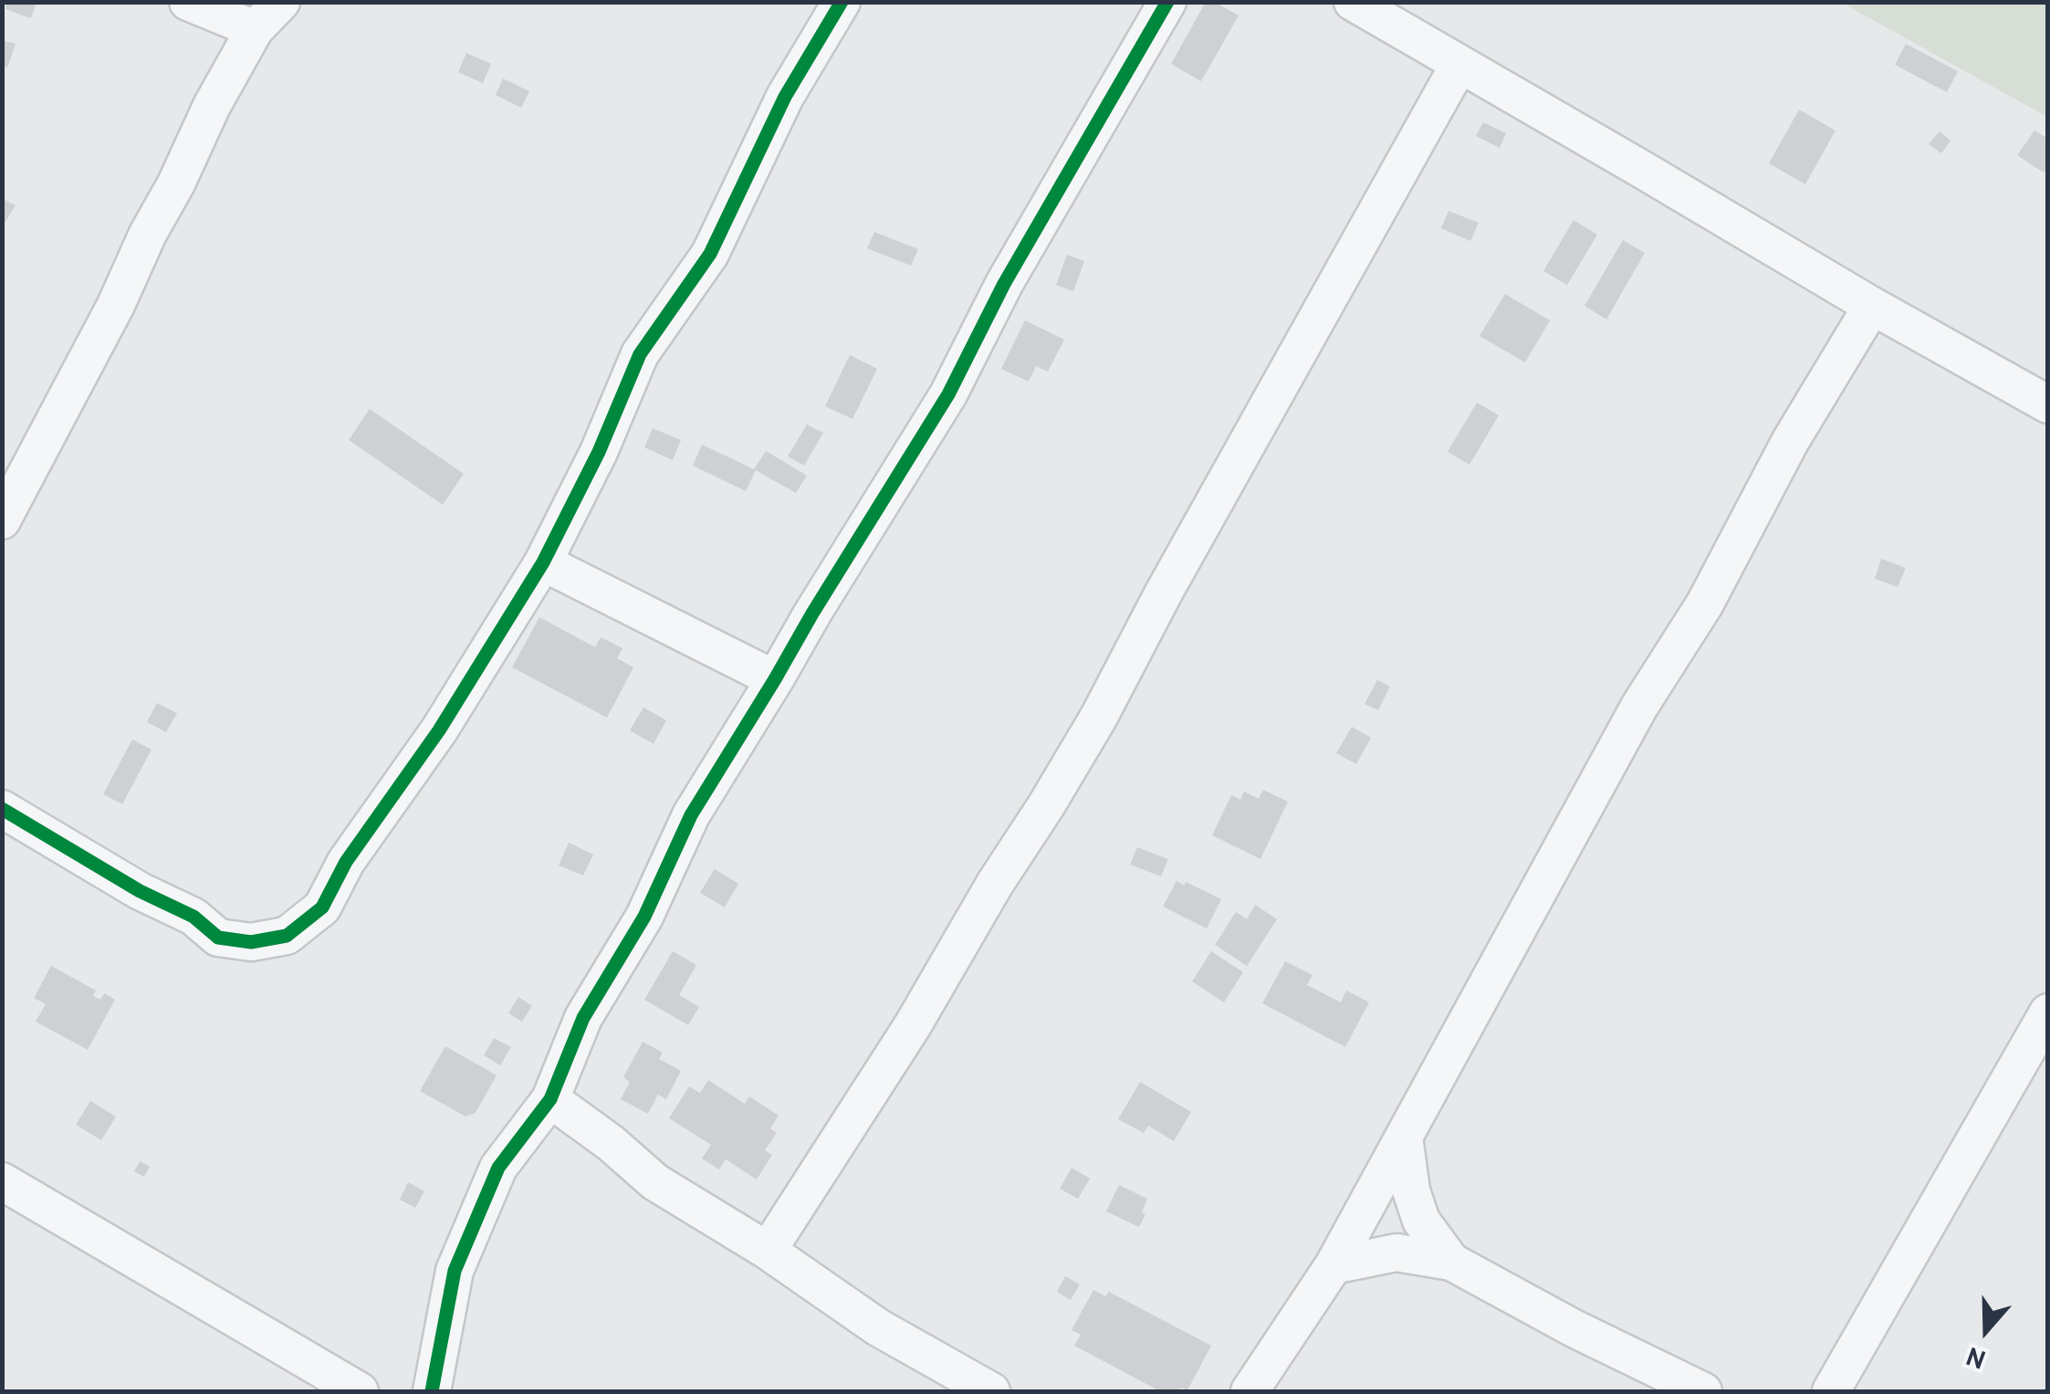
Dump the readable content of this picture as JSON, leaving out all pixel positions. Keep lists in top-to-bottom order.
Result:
{
  "north": "bottom"
}
